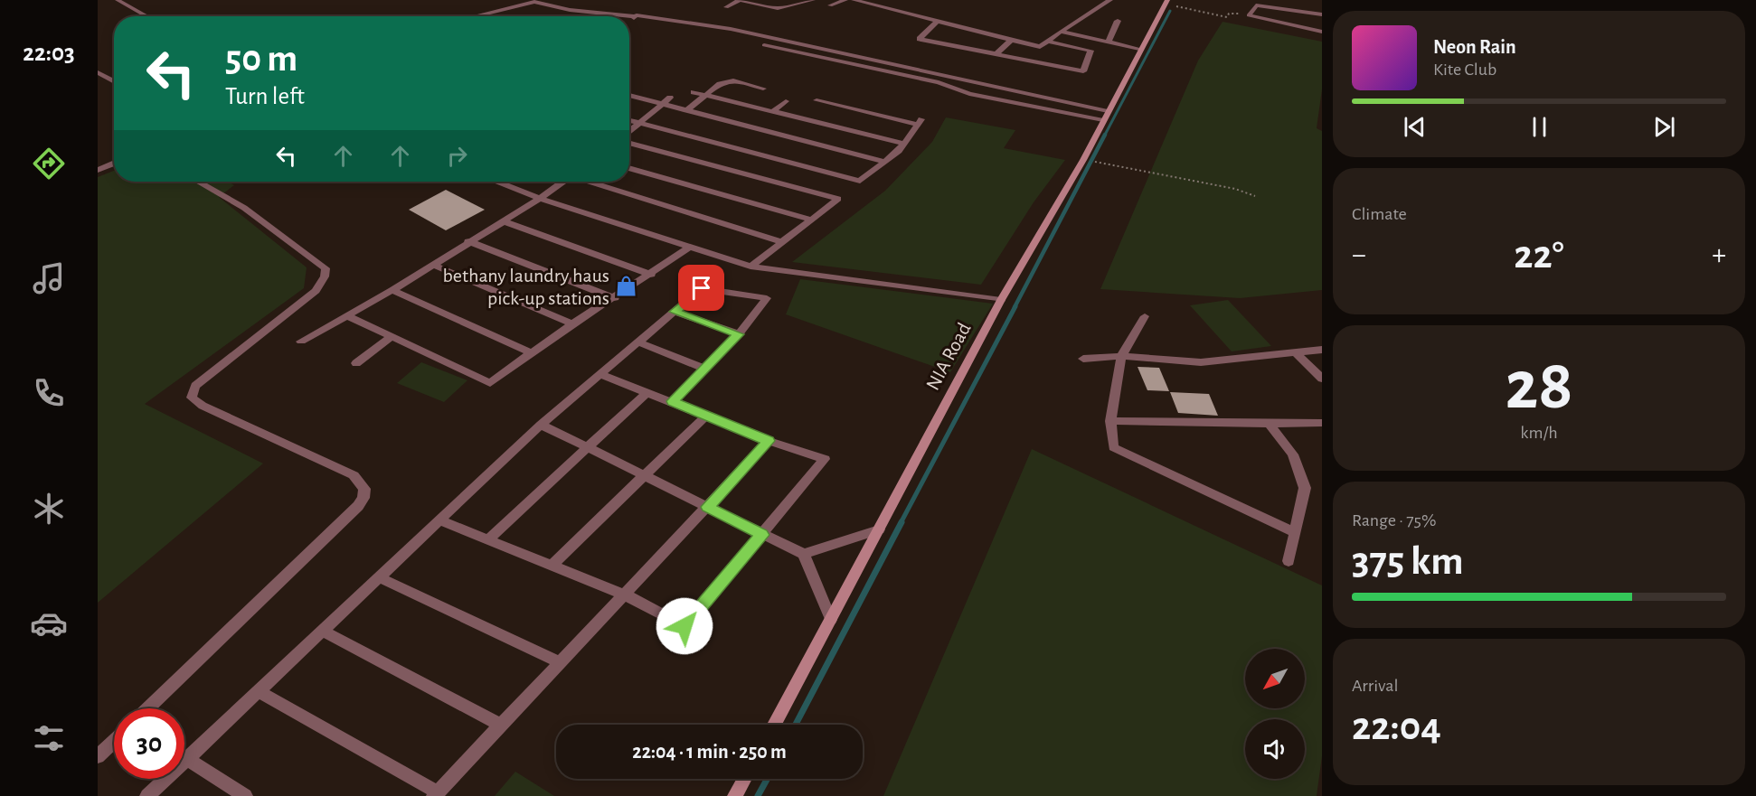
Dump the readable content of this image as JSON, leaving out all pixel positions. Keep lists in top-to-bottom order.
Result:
{
  "streets": {
    "street": ["NIA Road"]
  },
  "places": {
    "shop": ["bethany laundry haus pick-up stations"]
  },
  "north": "bottom left",
  "page": {
    "tabs": "22:03",
    "turn": ["50 m", "Turn left"],
    "song": ["Neon Rain", "Kite Club"],
    "tile": [
      "Climate",
      ["28", "km/h"],
      ["Range · 75%", "375 km"],
      ["Arrival", "22:04"]
    ],
    "heat": ["−", "22°", "+"],
    "limit": "30",
    "trip": "22:04 · 1 min · 250 m"
  }
}
